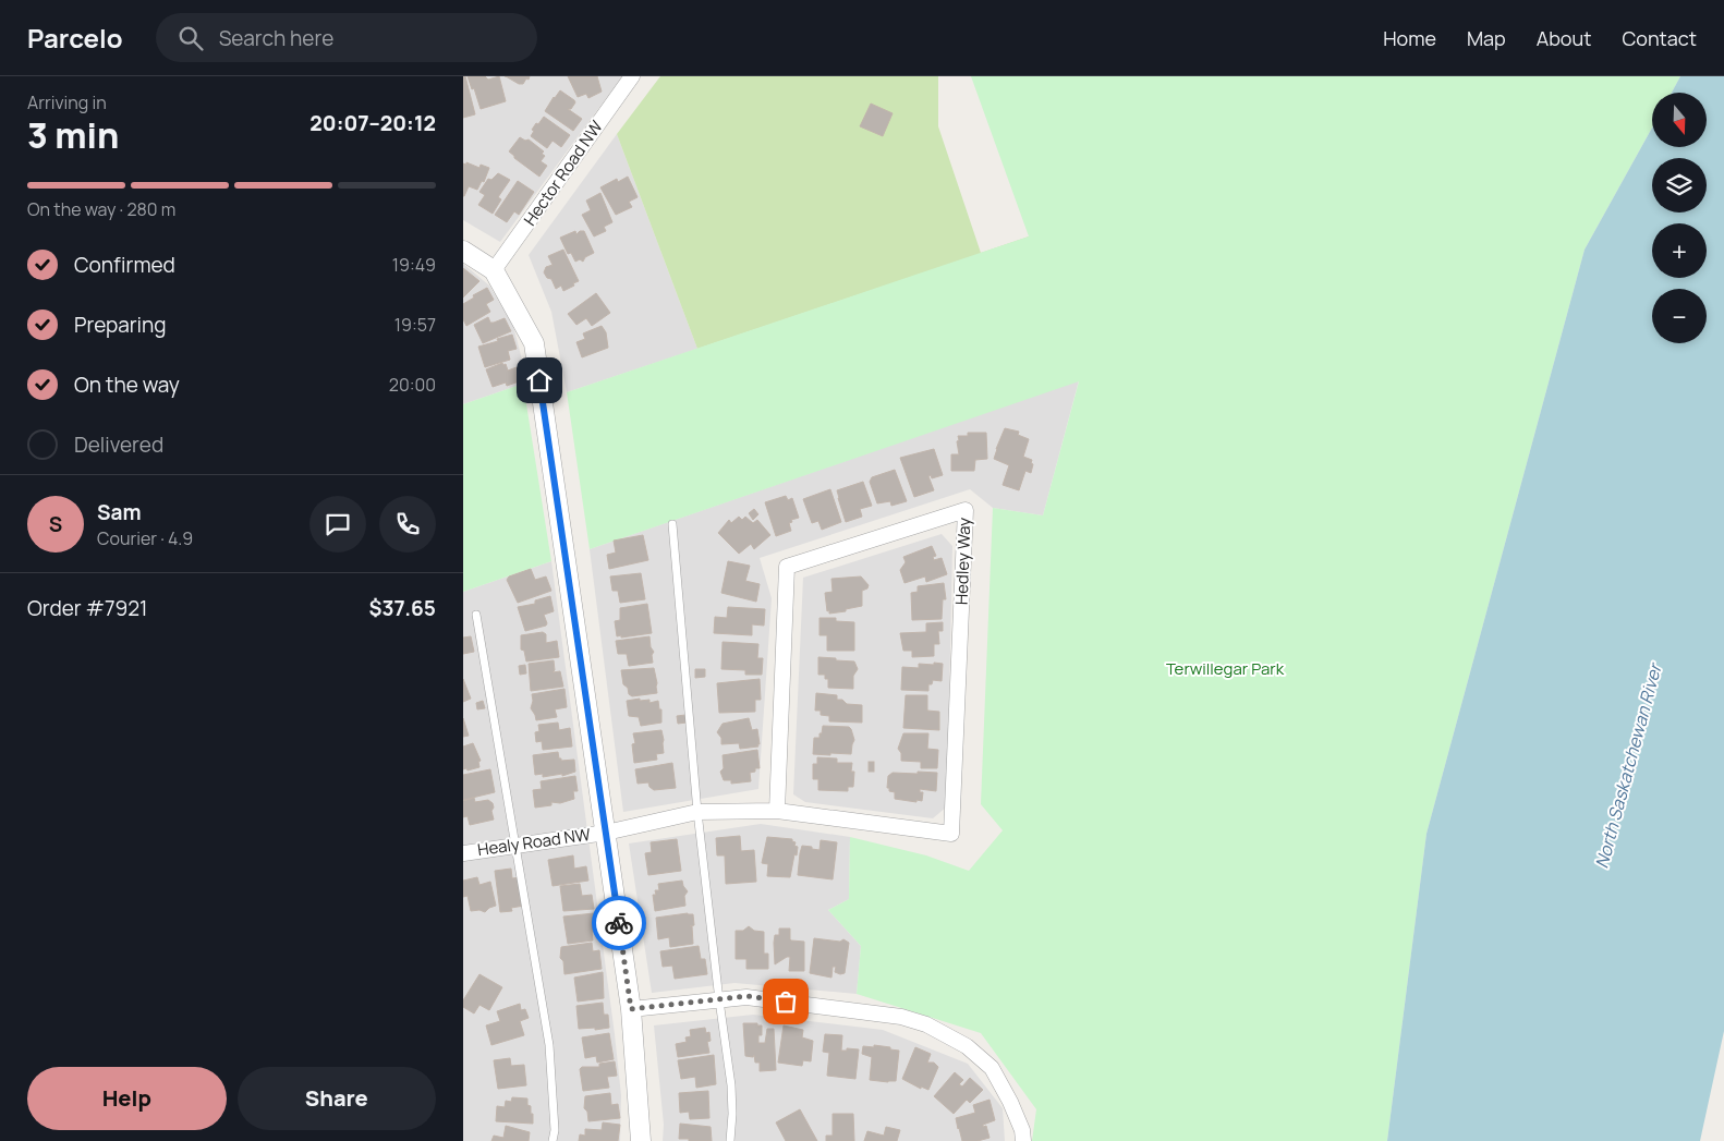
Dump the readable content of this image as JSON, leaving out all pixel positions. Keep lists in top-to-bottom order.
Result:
{
  "streets": {
    "street": ["Hector Road NW", "Hedley Way", "Healy Road NW"]
  },
  "crossings": [
    ["Hedley Way", "Healy Road NW"]
  ],
  "water": ["North Saskatchewan River"],
  "parks": ["Terwillegar Park"],
  "north": "bottom",
  "page": {
    "header": "Parcelo",
    "search": "Search here",
    "nav": [
      "Home",
      "Map",
      "About",
      "Contact"
    ],
    "heading": ["3 min", "Arriving in", "20:07–20:12"],
    "panel": [
      "Sam",
      "Courier · 4.9",
      "Order #7921",
      "$37.65"
    ],
    "map_buttons": ["+", "−"],
    "bar": "On the way · 280 m",
    "list": [
      ["Confirmed", "19:49"],
      ["Preparing", "19:57"],
      ["On the way", "20:00"],
      "Delivered"
    ],
    "round": "S",
    "buttons": ["Help", "Share"]
  }
}
